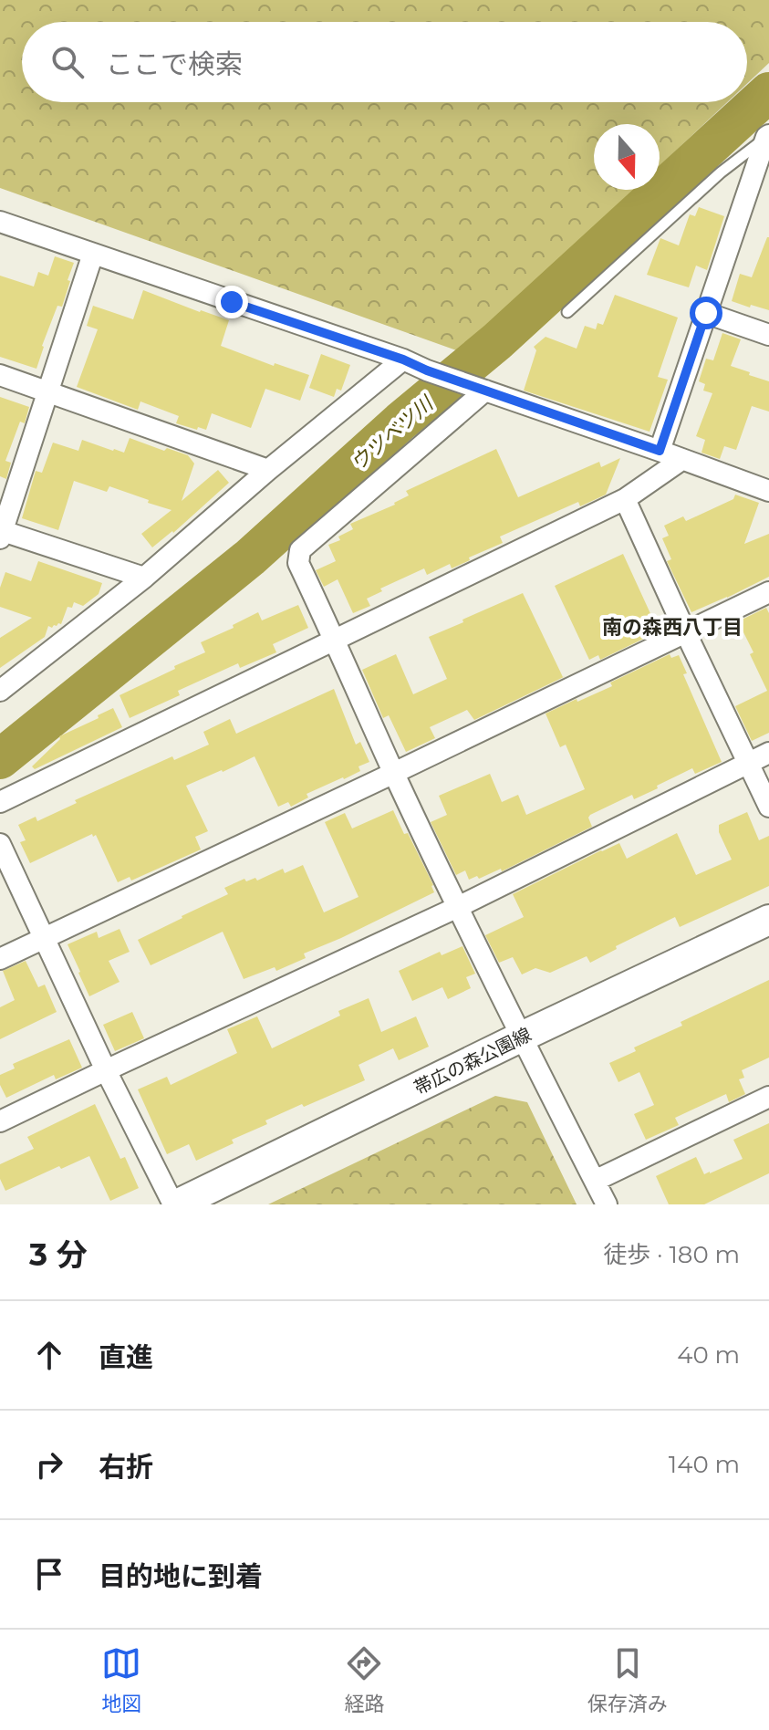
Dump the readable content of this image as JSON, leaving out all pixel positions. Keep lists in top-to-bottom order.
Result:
{
  "streets": {
    "main road": ["帯広の森公園線"]
  },
  "districts": ["南の森西八丁目"],
  "water": ["ウツベツ川"],
  "north": "bottom",
  "page": {
    "search": "ここで検索",
    "heading": ["3 分", "徒歩 · 180 m"],
    "list": [
      ["直進", "40 m"],
      ["右折", "140 m"],
      "目的地に到着"
    ],
    "nav": ["地図", "経路", "保存済み"]
  }
}
